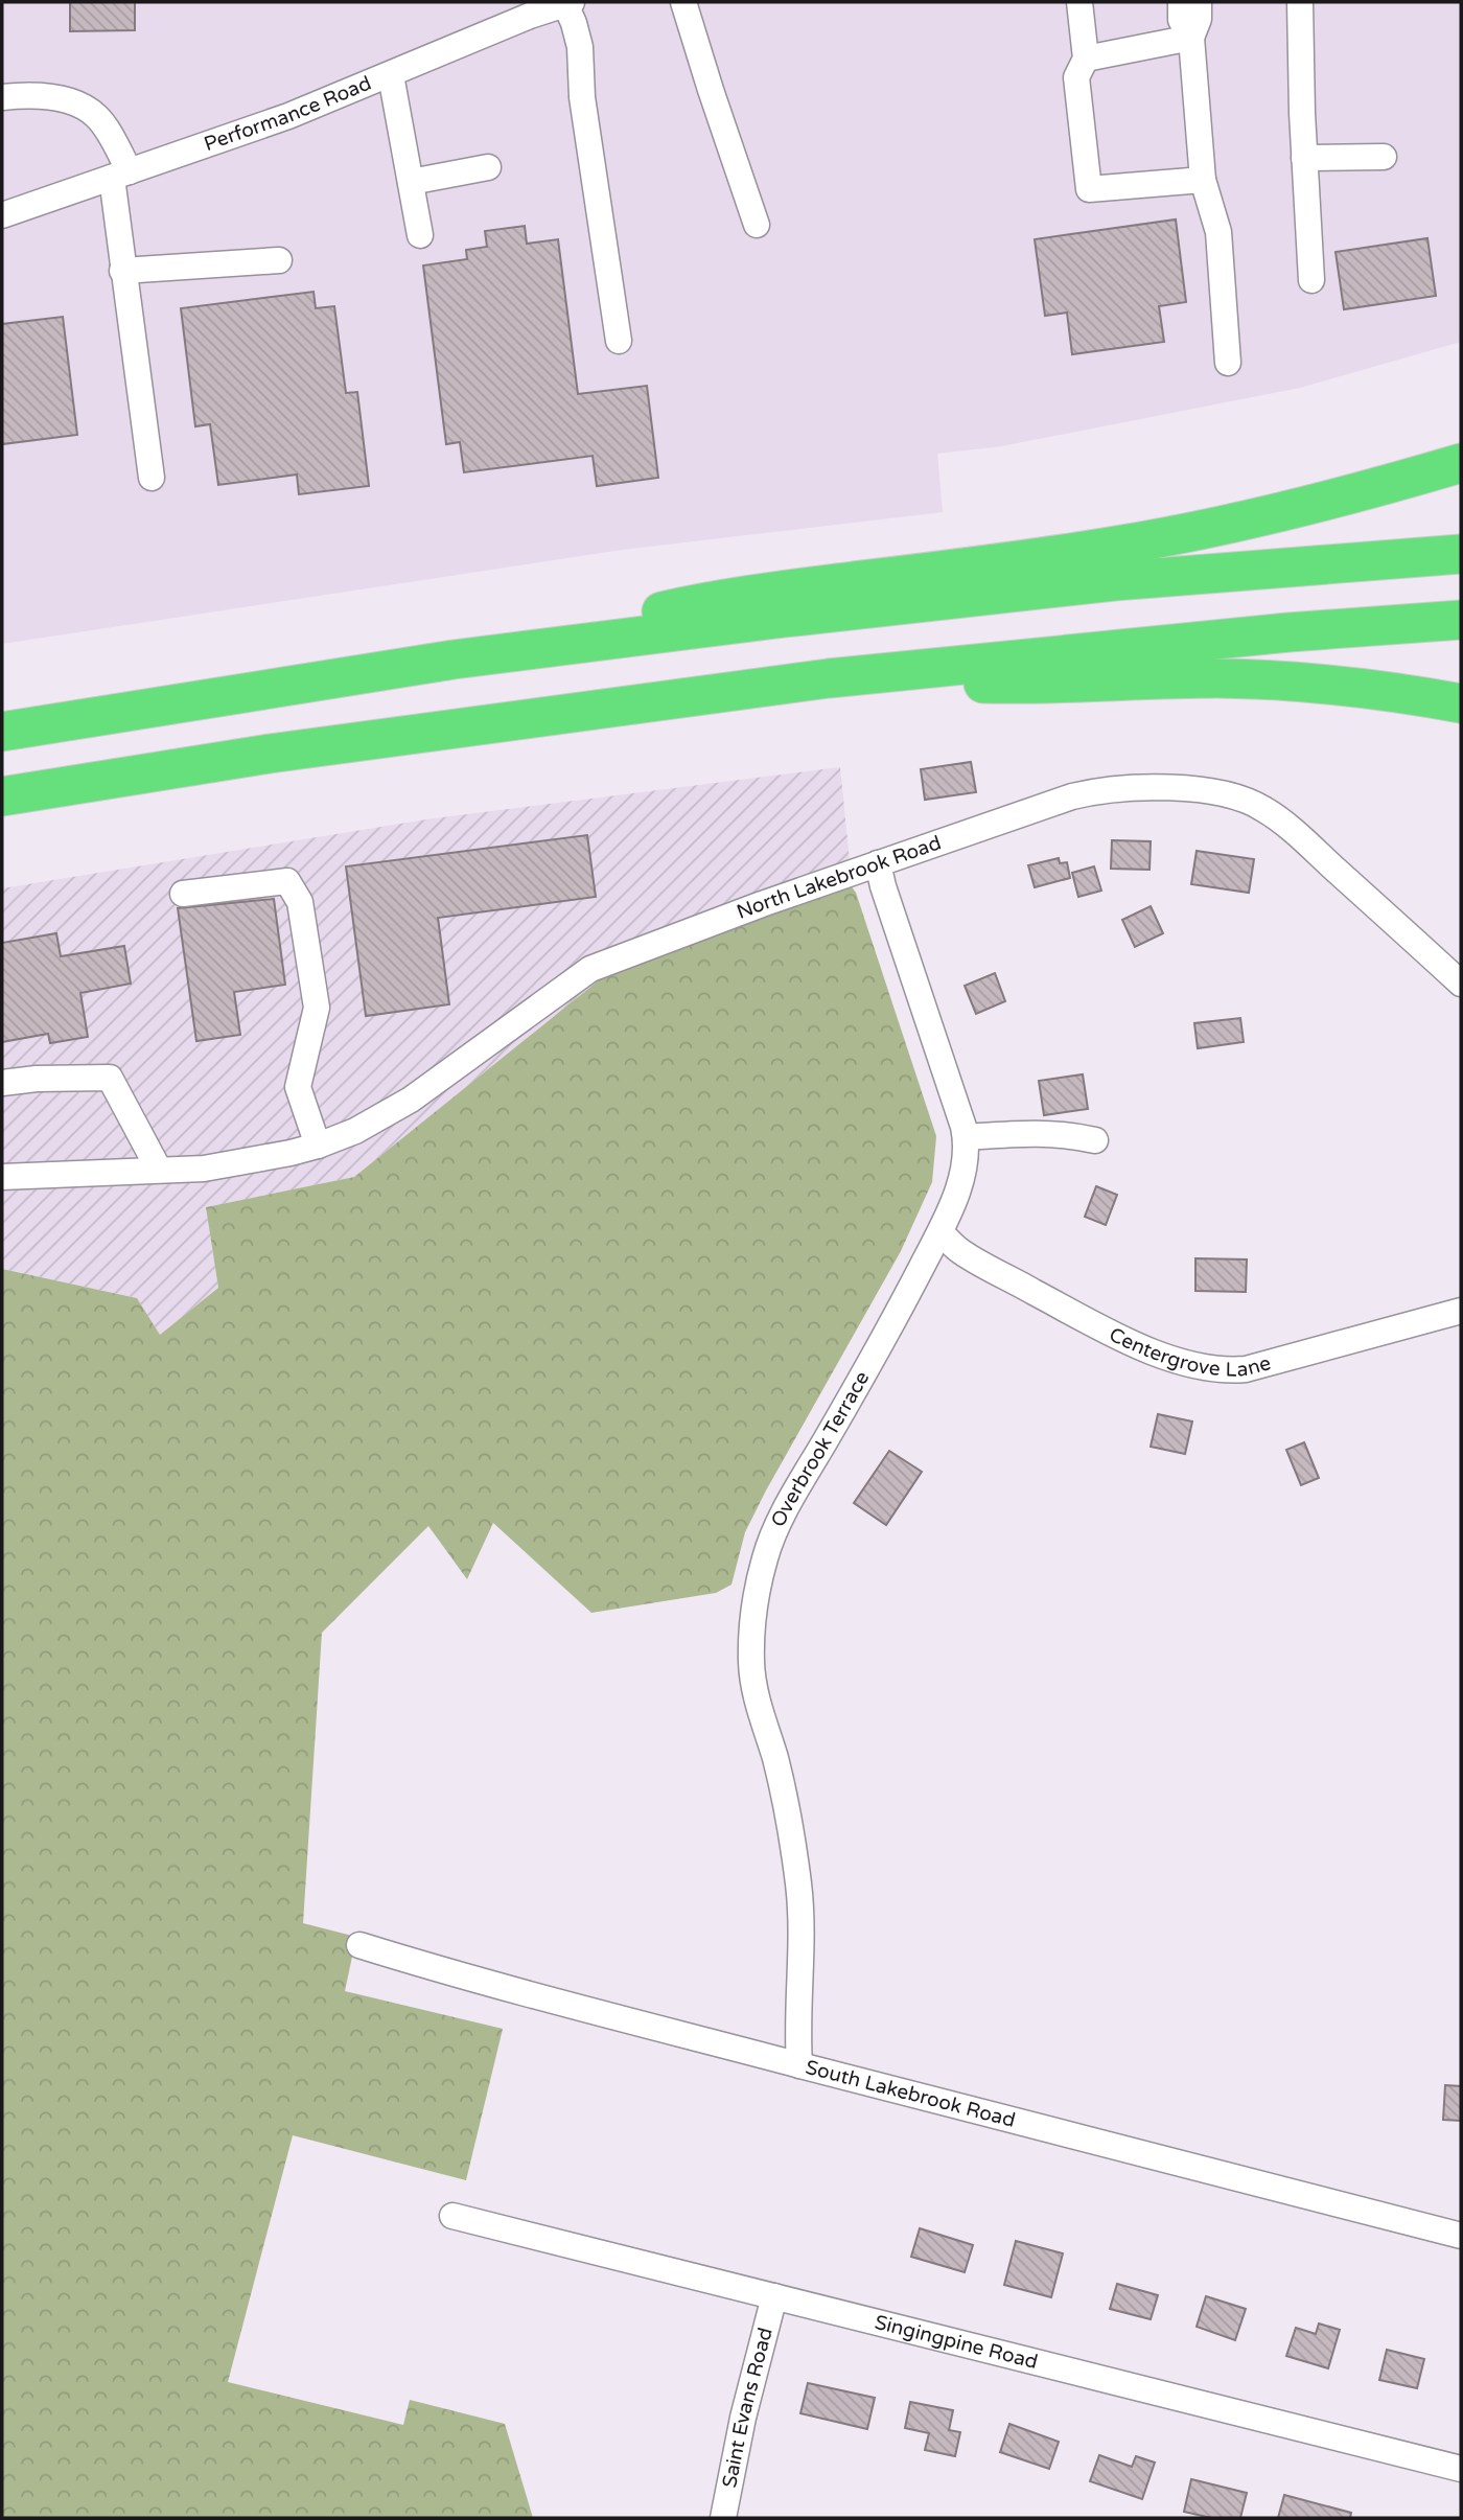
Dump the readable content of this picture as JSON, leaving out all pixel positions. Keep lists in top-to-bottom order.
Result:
{
  "streets": {
    "street": [
      "Performance Road",
      "North Lakebrook Road",
      "Centergrove Lane",
      "Overbrook Terrace",
      "South Lakebrook Road",
      "Singingpine Road",
      "Saint Evans Road"
    ]
  },
  "crossings": [
    ["North Lakebrook Road", "Overbrook Terrace"],
    ["Centergrove Lane", "Overbrook Terrace"],
    ["Overbrook Terrace", "South Lakebrook Road"],
    ["Singingpine Road", "Saint Evans Road"]
  ]
}
